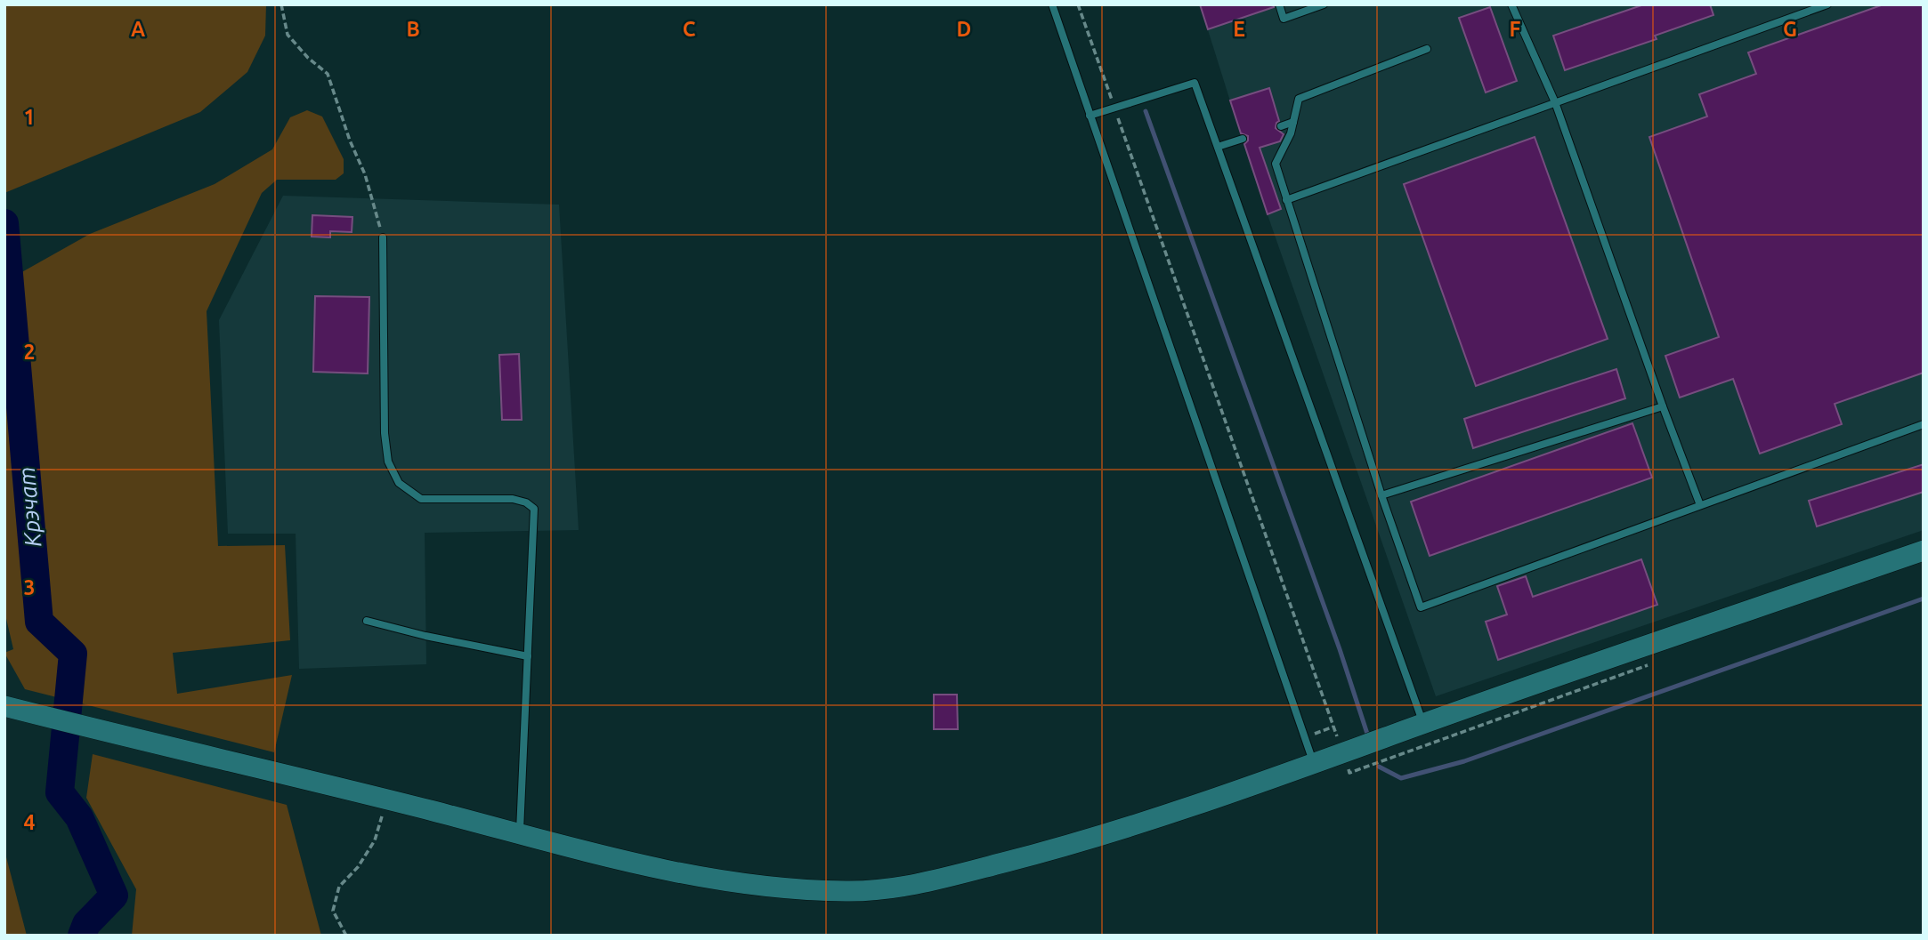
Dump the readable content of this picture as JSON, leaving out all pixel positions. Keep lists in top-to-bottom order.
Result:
{
  "water": ["Крэчат"],
  "grid": {
    "columns": [
      "A",
      "B",
      "C",
      "D",
      "E",
      "F",
      "G"
    ],
    "rows": [
      "1",
      "2",
      "3",
      "4"
    ]
  }
}
